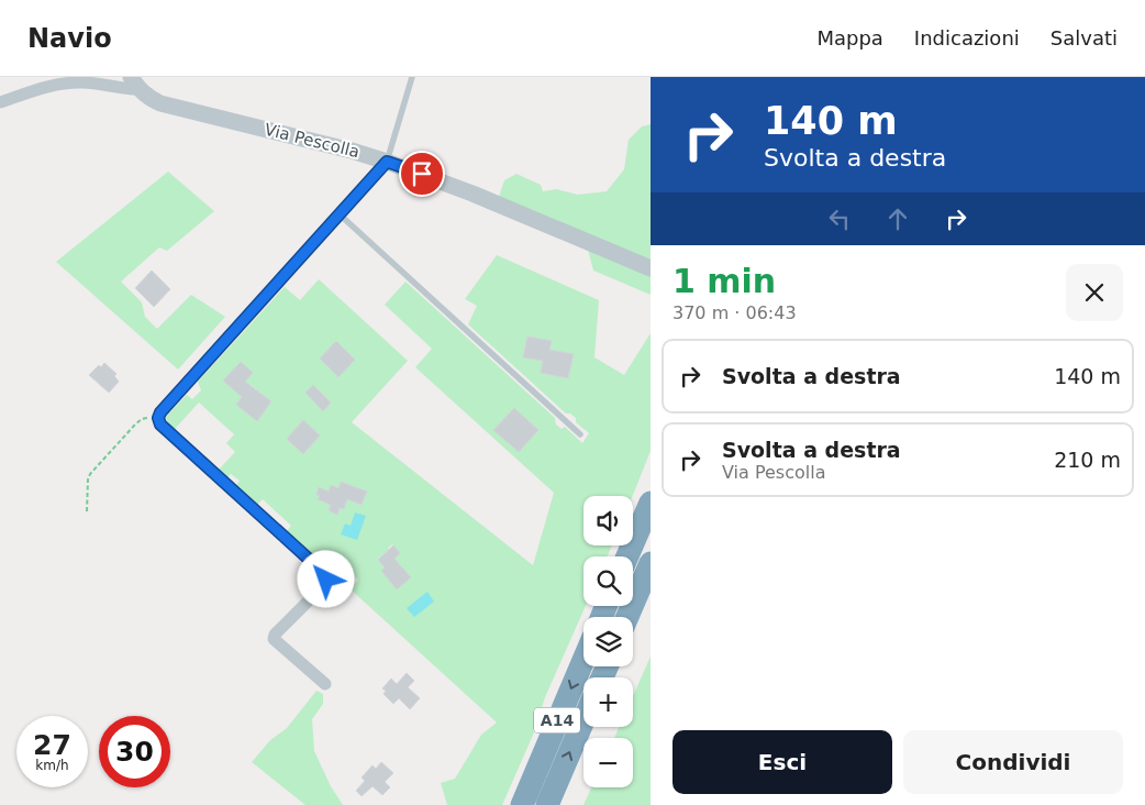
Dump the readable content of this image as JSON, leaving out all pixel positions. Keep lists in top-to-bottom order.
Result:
{
  "streets": {
    "highway": ["A14"],
    "street": ["Via Pescolla"]
  },
  "page": {
    "header": "Navio",
    "nav": ["Mappa", "Indicazioni", "Salvati"],
    "turn": ["140 m", "Svolta a destra"],
    "heading": ["1 min", "370 m · 06:43"],
    "list": [
      {
        "name": "Svolta a destra",
        "value": "140 m"
      },
      {
        "name": "Svolta a destra",
        "note": "Via Pescolla",
        "value": "210 m"
      }
    ],
    "map_buttons": ["+", "−"],
    "speed": "27 km/h",
    "limit": "30",
    "buttons": ["Esci", "Condividi"]
  }
}
